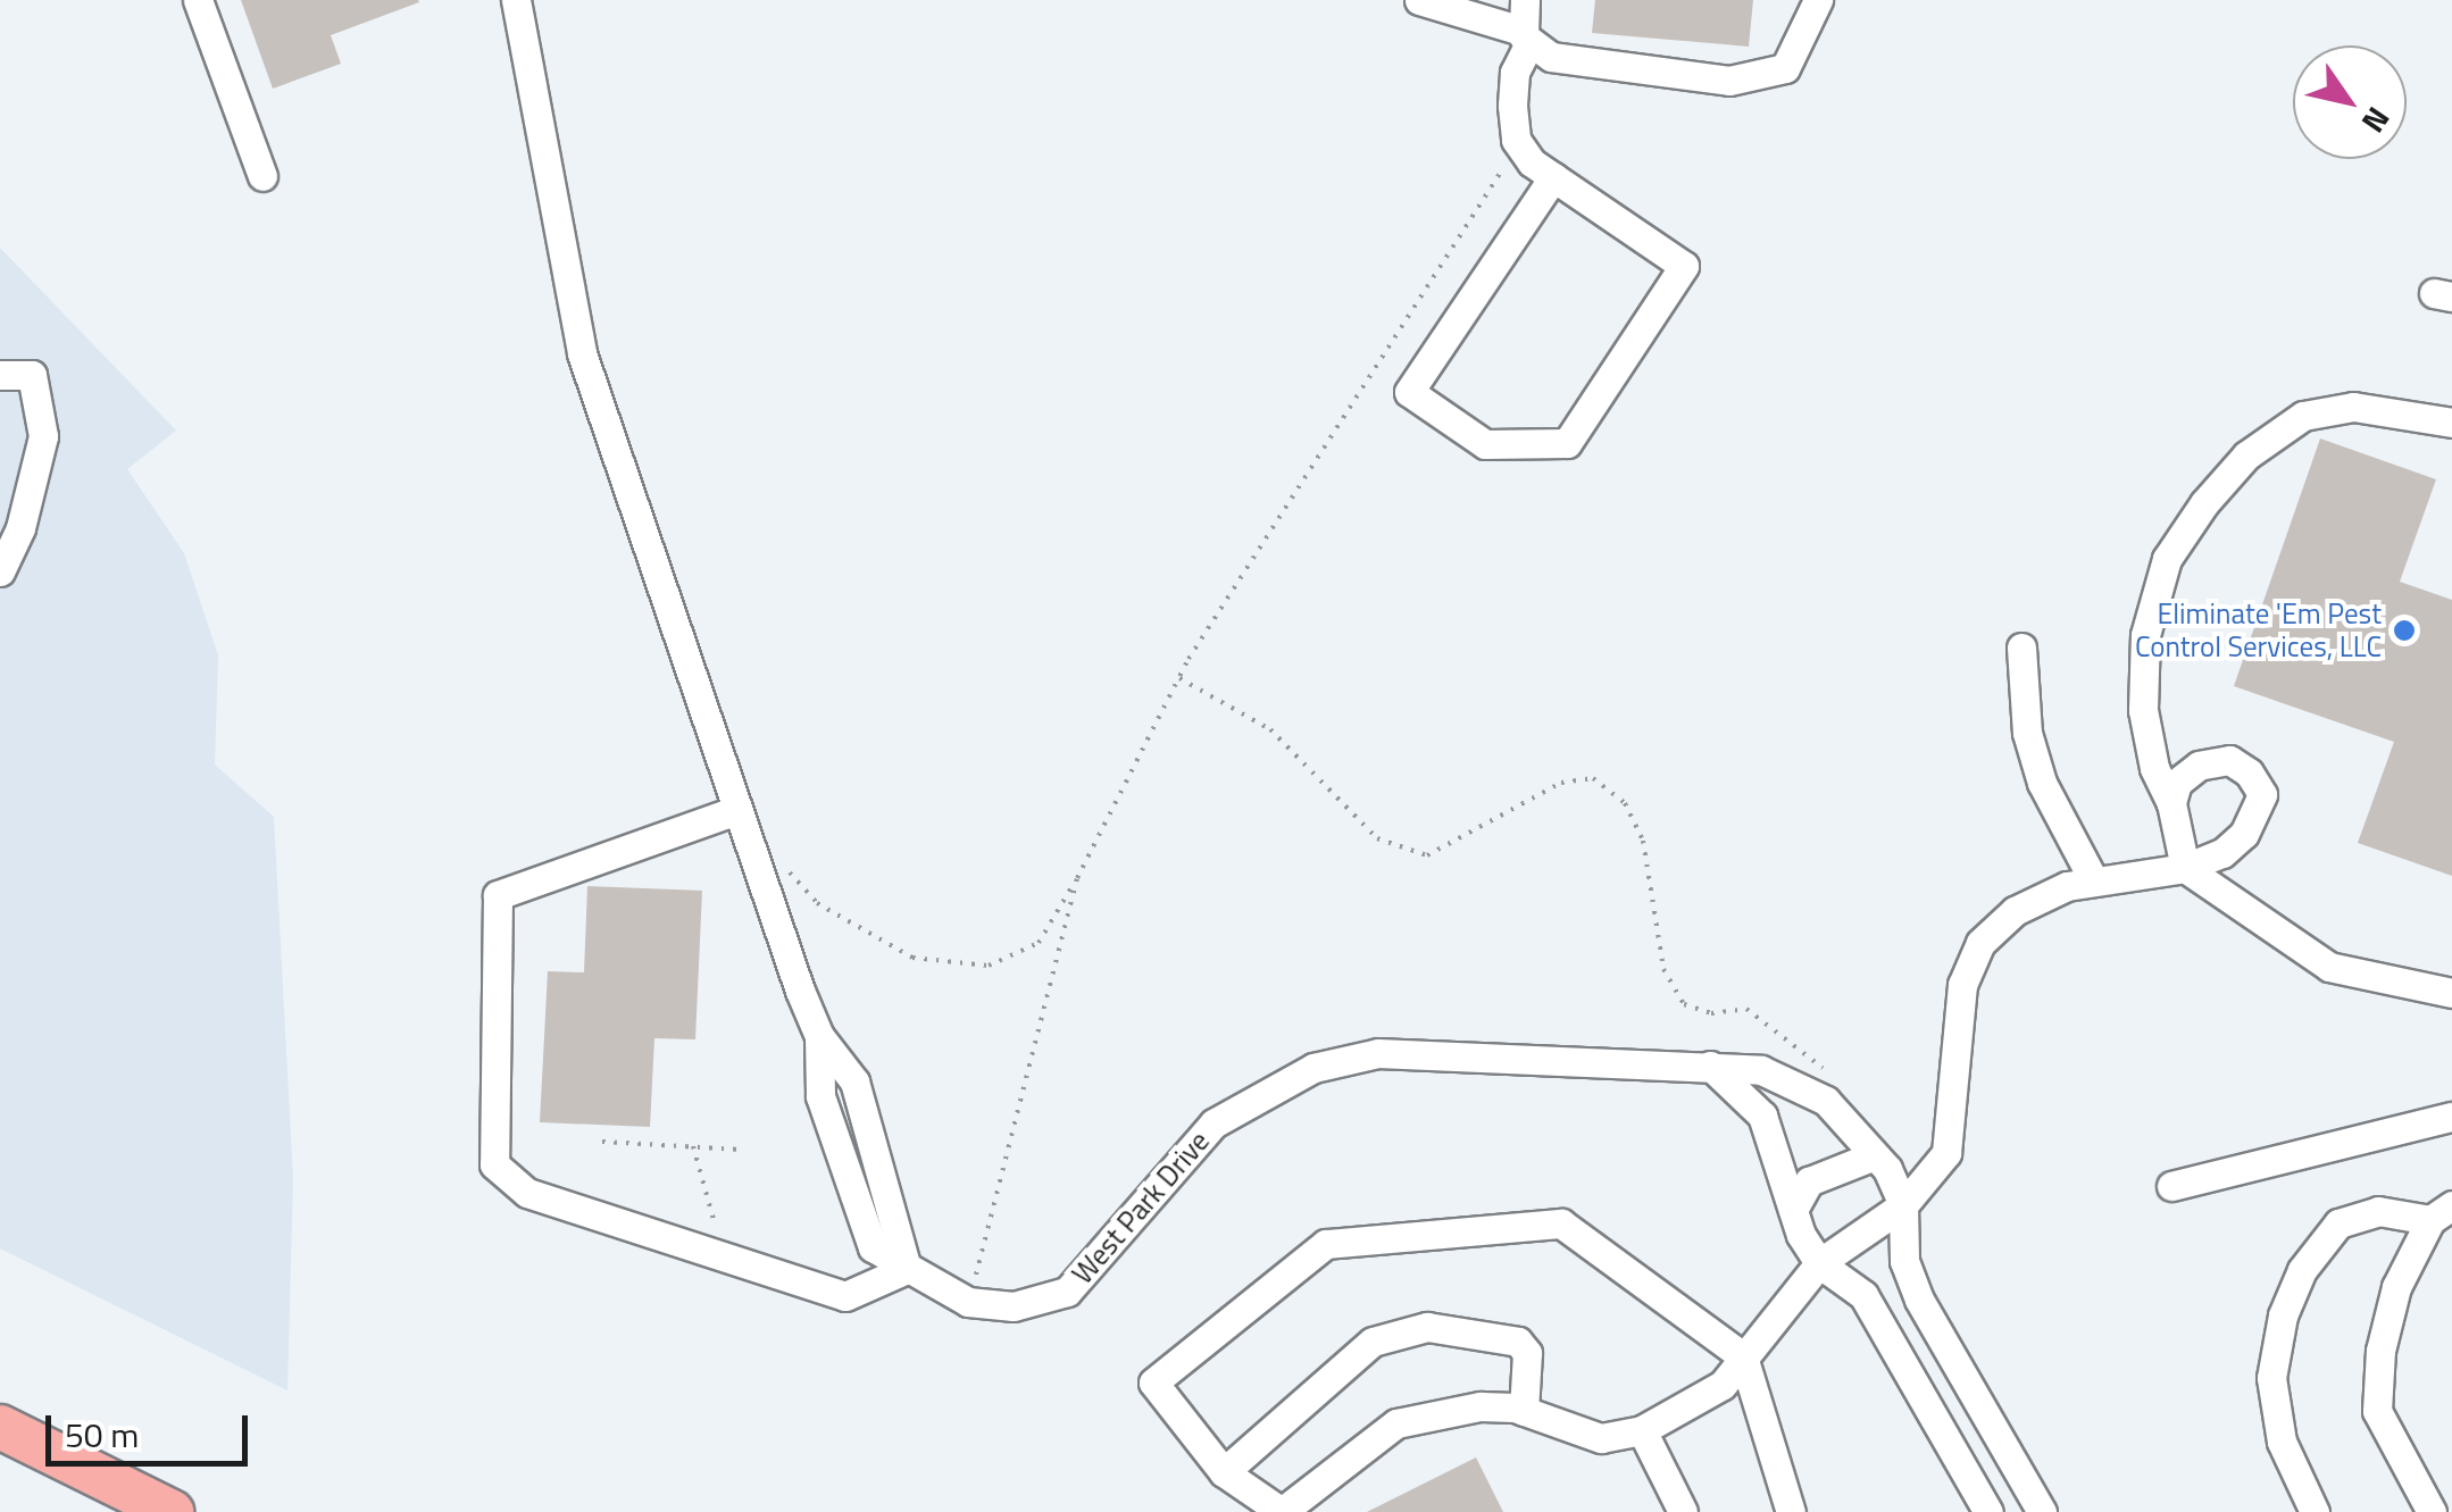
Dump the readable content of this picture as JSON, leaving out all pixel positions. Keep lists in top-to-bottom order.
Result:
{
  "streets": {
    "street": ["West Park Drive"]
  },
  "places": ["Eliminate 'Em Pest Control Services, LLC"],
  "scale_bar": "50 m",
  "north": "bottom right"
}
